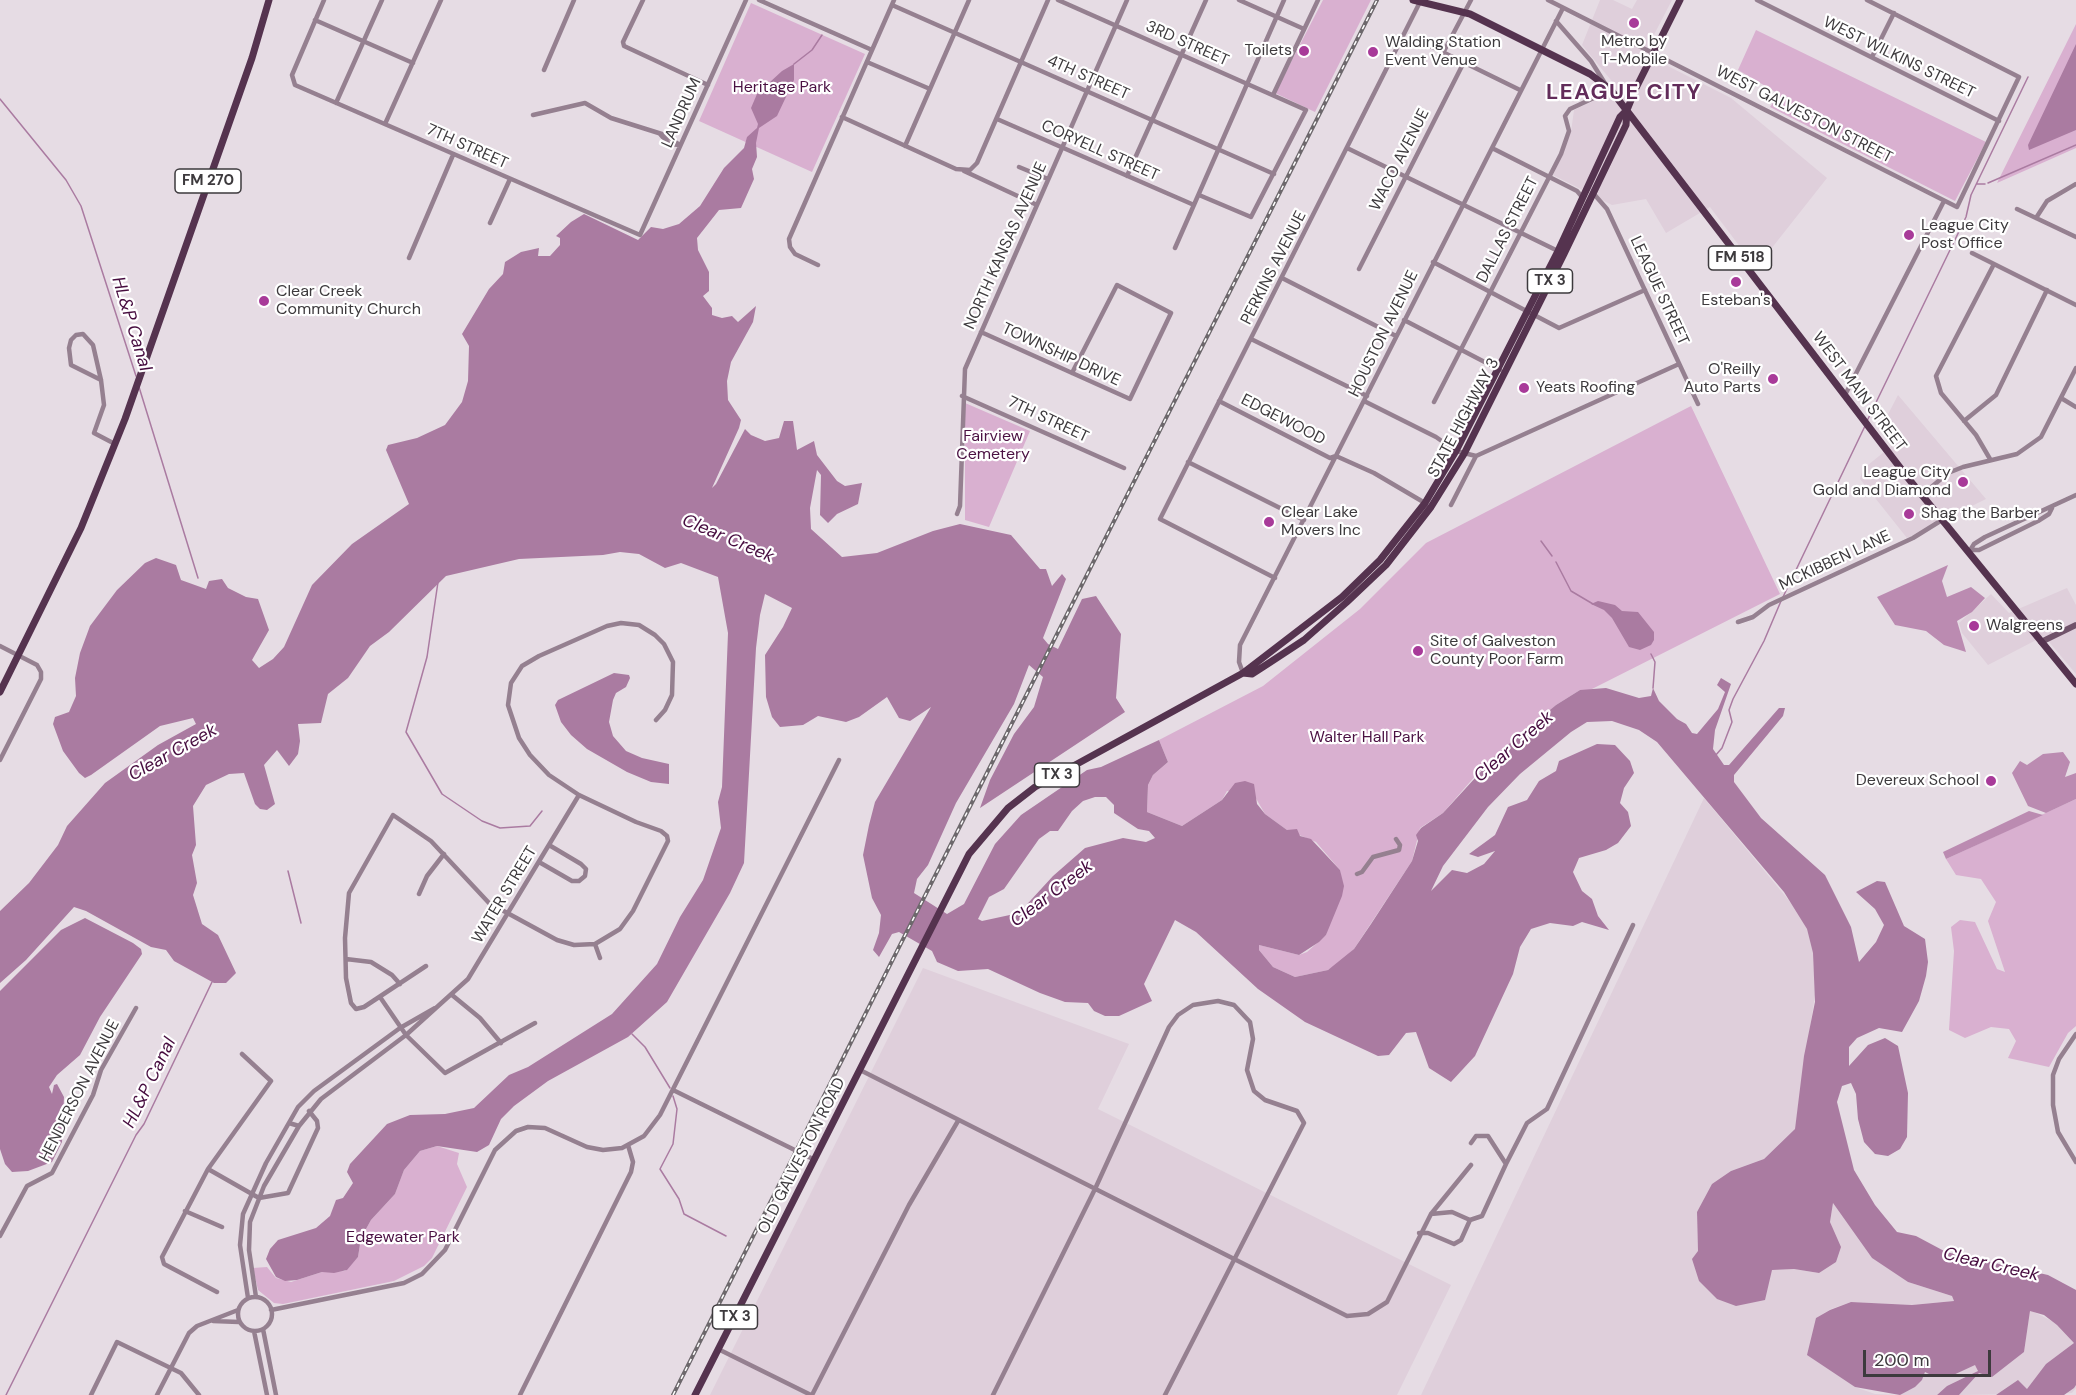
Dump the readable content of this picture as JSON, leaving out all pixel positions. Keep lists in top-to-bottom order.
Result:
{
  "streets": {
    "main road": [
      "FM 270",
      "FM 518",
      "TX 3",
      "WEST MAIN STREET",
      "STATE HIGHWAY 3",
      "OLD GALVESTON ROAD"
    ],
    "street": [
      "3RD STREET",
      "WEST WILKINS STREET",
      "4TH STREET",
      "LANDRUM",
      "WEST GALVESTON STREET",
      "7TH STREET",
      "CORYELL STREET",
      "WACO AVENUE",
      "DALLAS STREET",
      "NORTH KANSAS AVENUE",
      "PERKINS AVENUE",
      "LEAGUE STREET",
      "HOUSTON AVENUE",
      "TOWNSHIP DRIVE",
      "EDGEWOOD",
      "MCKIBBEN LANE",
      "WATER STREET",
      "HENDERSON AVENUE"
    ]
  },
  "crossings": [
    ["3RD STREET", "4TH STREET"],
    ["3RD STREET", "NORTH KANSAS AVENUE"],
    ["4TH STREET", "NORTH KANSAS AVENUE"],
    ["LANDRUM", "7TH STREET"],
    ["WEST GALVESTON STREET", "HOUSTON AVENUE"],
    ["WEST GALVESTON STREET", "STATE HIGHWAY 3"],
    ["7TH STREET", "NORTH KANSAS AVENUE"],
    ["CORYELL STREET", "NORTH KANSAS AVENUE"],
    ["DALLAS STREET", "FM 518"],
    ["NORTH KANSAS AVENUE", "TOWNSHIP DRIVE"],
    ["FM 518", "PERKINS AVENUE"],
    ["FM 518", "HOUSTON AVENUE"],
    ["FM 518", "WEST MAIN STREET"],
    ["FM 518", "STATE HIGHWAY 3"],
    ["PERKINS AVENUE", "HOUSTON AVENUE"],
    ["PERKINS AVENUE", "EDGEWOOD"],
    ["LEAGUE STREET", "STATE HIGHWAY 3"],
    ["HOUSTON AVENUE", "STATE HIGHWAY 3"],
    ["HOUSTON AVENUE", "EDGEWOOD"],
    ["WEST MAIN STREET", "STATE HIGHWAY 3"],
    ["WEST MAIN STREET", "MCKIBBEN LANE"],
    ["STATE HIGHWAY 3", "EDGEWOOD"],
    ["STATE HIGHWAY 3", "OLD GALVESTON ROAD"]
  ],
  "districts": ["LEAGUE CITY"],
  "water": ["HL&P Canal", "Clear Creek"],
  "parks": [
    "Heritage Park",
    "Fairview Cemetery",
    "Walter Hall Park",
    "Edgewater Park"
  ],
  "places": [
    "Metro by T-Mobile",
    "Toilets",
    "Walding Station Event Venue",
    "League City Post Office",
    "Esteban's",
    "Clear Creek Community Church",
    "O'Reilly Auto Parts",
    "Yeats Roofing",
    "League City Gold and Diamond",
    "Shag the Barber",
    "Clear Lake Movers Inc",
    "Walgreens",
    "Site of Galveston County Poor Farm",
    "Devereux School"
  ],
  "scale_bar": "200 m"
}
